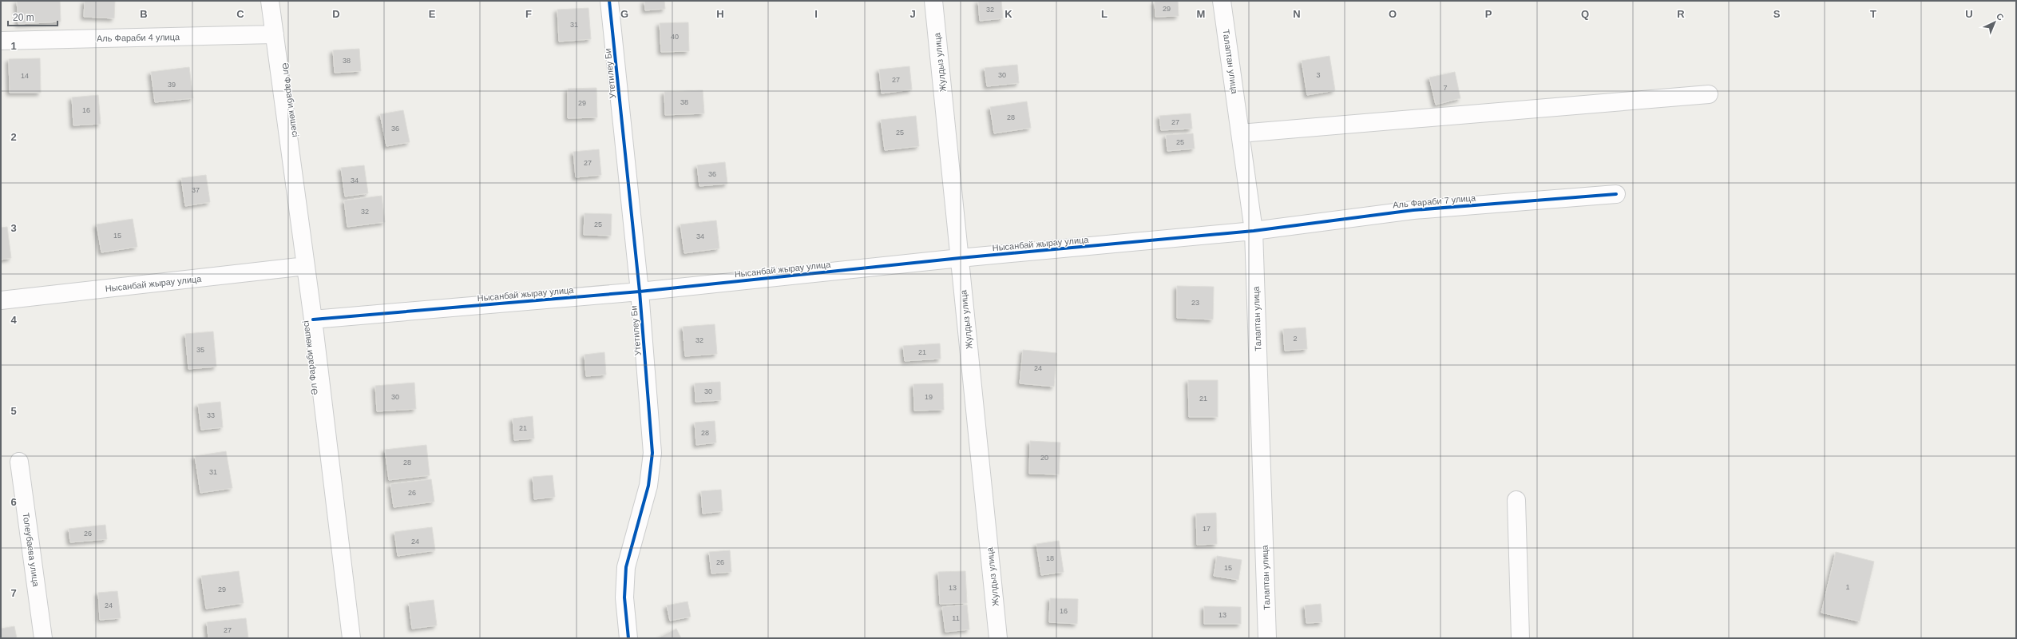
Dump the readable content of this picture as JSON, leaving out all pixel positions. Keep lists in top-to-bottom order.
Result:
{
  "streets": {
    "street": [
      "Аль Фараби 4 улица",
      "Талаптан улица",
      "Жулдыз улица",
      "Утетилеу Би",
      "Әл Фараби көшесі",
      "Аль Фараби 7 улица",
      "Нысанбай жырау улица",
      "Толеубаева улица"
    ]
  },
  "crossings": [
    ["Аль Фараби 4 улица", "Әл Фараби көшесі"],
    ["Талаптан улица", "Аль Фараби 7 улица"],
    ["Талаптан улица", "Нысанбай жырау улица"],
    ["Жулдыз улица", "Нысанбай жырау улица"],
    ["Утетилеу Би", "Нысанбай жырау улица"],
    ["Әл Фараби көшесі", "Нысанбай жырау улица"],
    ["Аль Фараби 7 улица", "Нысанбай жырау улица"]
  ],
  "house_numbers": [
    "29",
    "32",
    "31",
    "40",
    "38",
    "30",
    "3",
    "14",
    "27",
    "39",
    "7",
    "38",
    "29",
    "16",
    "28",
    "27",
    "36",
    "25",
    "25",
    "27",
    "36",
    "34",
    "37",
    "32",
    "25",
    "15",
    "34",
    "23",
    "2",
    "32",
    "35",
    "21",
    "24",
    "30",
    "30",
    "19",
    "21",
    "33",
    "21",
    "28",
    "20",
    "28",
    "31",
    "26",
    "17",
    "26",
    "24",
    "18",
    "26",
    "15",
    "1",
    "13",
    "29",
    "24",
    "16",
    "13",
    "11",
    "27"
  ],
  "scale_bar": "20 m",
  "north": "top right",
  "grid": {
    "columns": [
      "B",
      "C",
      "D",
      "E",
      "F",
      "G",
      "H",
      "I",
      "J",
      "K",
      "L",
      "M",
      "N",
      "O",
      "P",
      "Q",
      "R",
      "S",
      "T",
      "U"
    ],
    "rows": [
      "1",
      "2",
      "3",
      "4",
      "5",
      "6",
      "7"
    ]
  }
}
